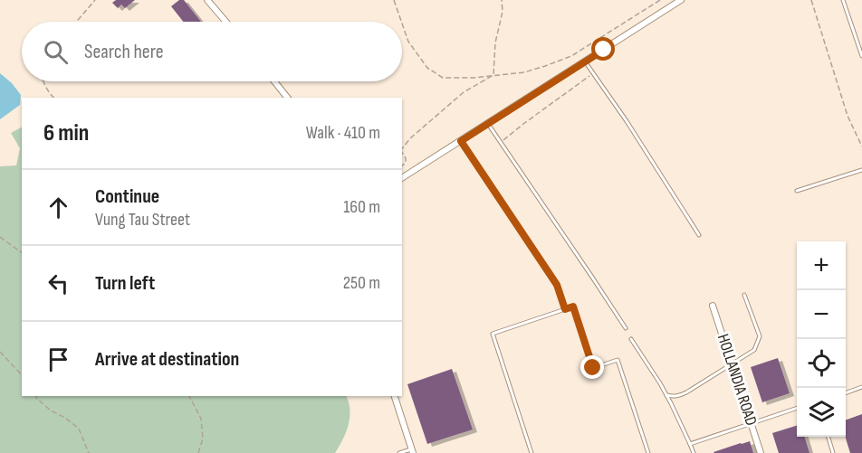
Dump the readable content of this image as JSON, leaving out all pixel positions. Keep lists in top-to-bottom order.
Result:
{
  "streets": {
    "street": ["HOLLANDIA ROAD"]
  },
  "page": {
    "search": "Search here",
    "heading": ["6 min", "Walk · 410 m"],
    "list": [
      ["Continue", "Vung Tau Street", "160 m"],
      ["Turn left", "250 m"],
      "Arrive at destination"
    ],
    "map_buttons": ["+", "−"]
  }
}
